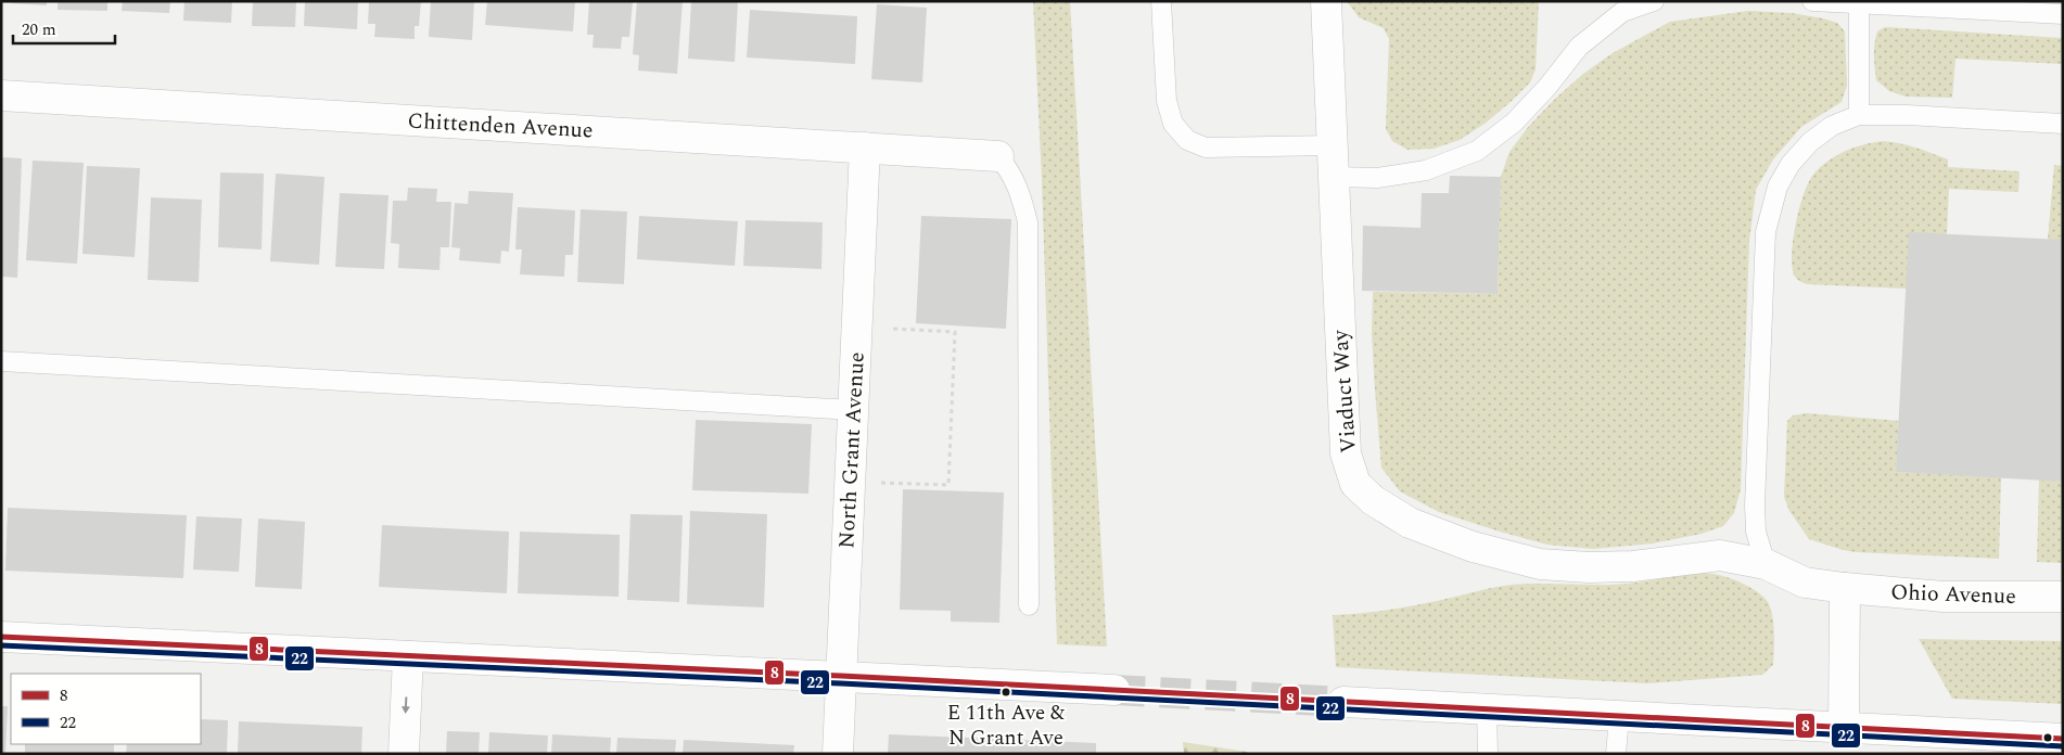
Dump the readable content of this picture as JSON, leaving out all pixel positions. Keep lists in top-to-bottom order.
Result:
{
  "streets": {
    "street": [
      "Chittenden Avenue",
      "Viaduct Way",
      "North Grant Avenue",
      "Ohio Avenue"
    ]
  },
  "crossings": [
    ["Chittenden Avenue", "North Grant Avenue"],
    ["Viaduct Way", "Ohio Avenue"]
  ],
  "places": ["E 11th Ave & N Grant Ave"],
  "lines": ["transit line 8", "transit line 22"],
  "legend": ["8", "22"],
  "scale_bar": "20 m"
}
